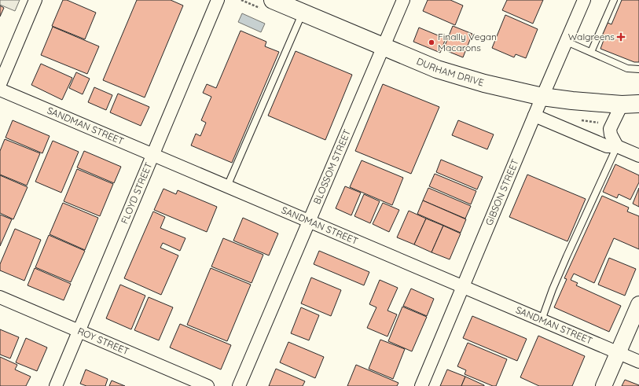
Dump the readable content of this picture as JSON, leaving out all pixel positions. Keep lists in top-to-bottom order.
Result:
{
  "streets": {
    "main road": ["DURHAM DRIVE"],
    "street": [
      "SANDMAN STREET",
      "BLOSSOM STREET",
      "GIBSON STREET",
      "FLOYD STREET",
      "ROY STREET"
    ]
  },
  "crossings": [
    ["DURHAM DRIVE", "BLOSSOM STREET"],
    ["DURHAM DRIVE", "GIBSON STREET"],
    ["SANDMAN STREET", "BLOSSOM STREET"],
    ["SANDMAN STREET", "GIBSON STREET"],
    ["SANDMAN STREET", "FLOYD STREET"],
    ["FLOYD STREET", "ROY STREET"]
  ],
  "places": {
    "health": ["Walgreens"],
    "other": ["Finally Vegan Macarons"]
  }
}
